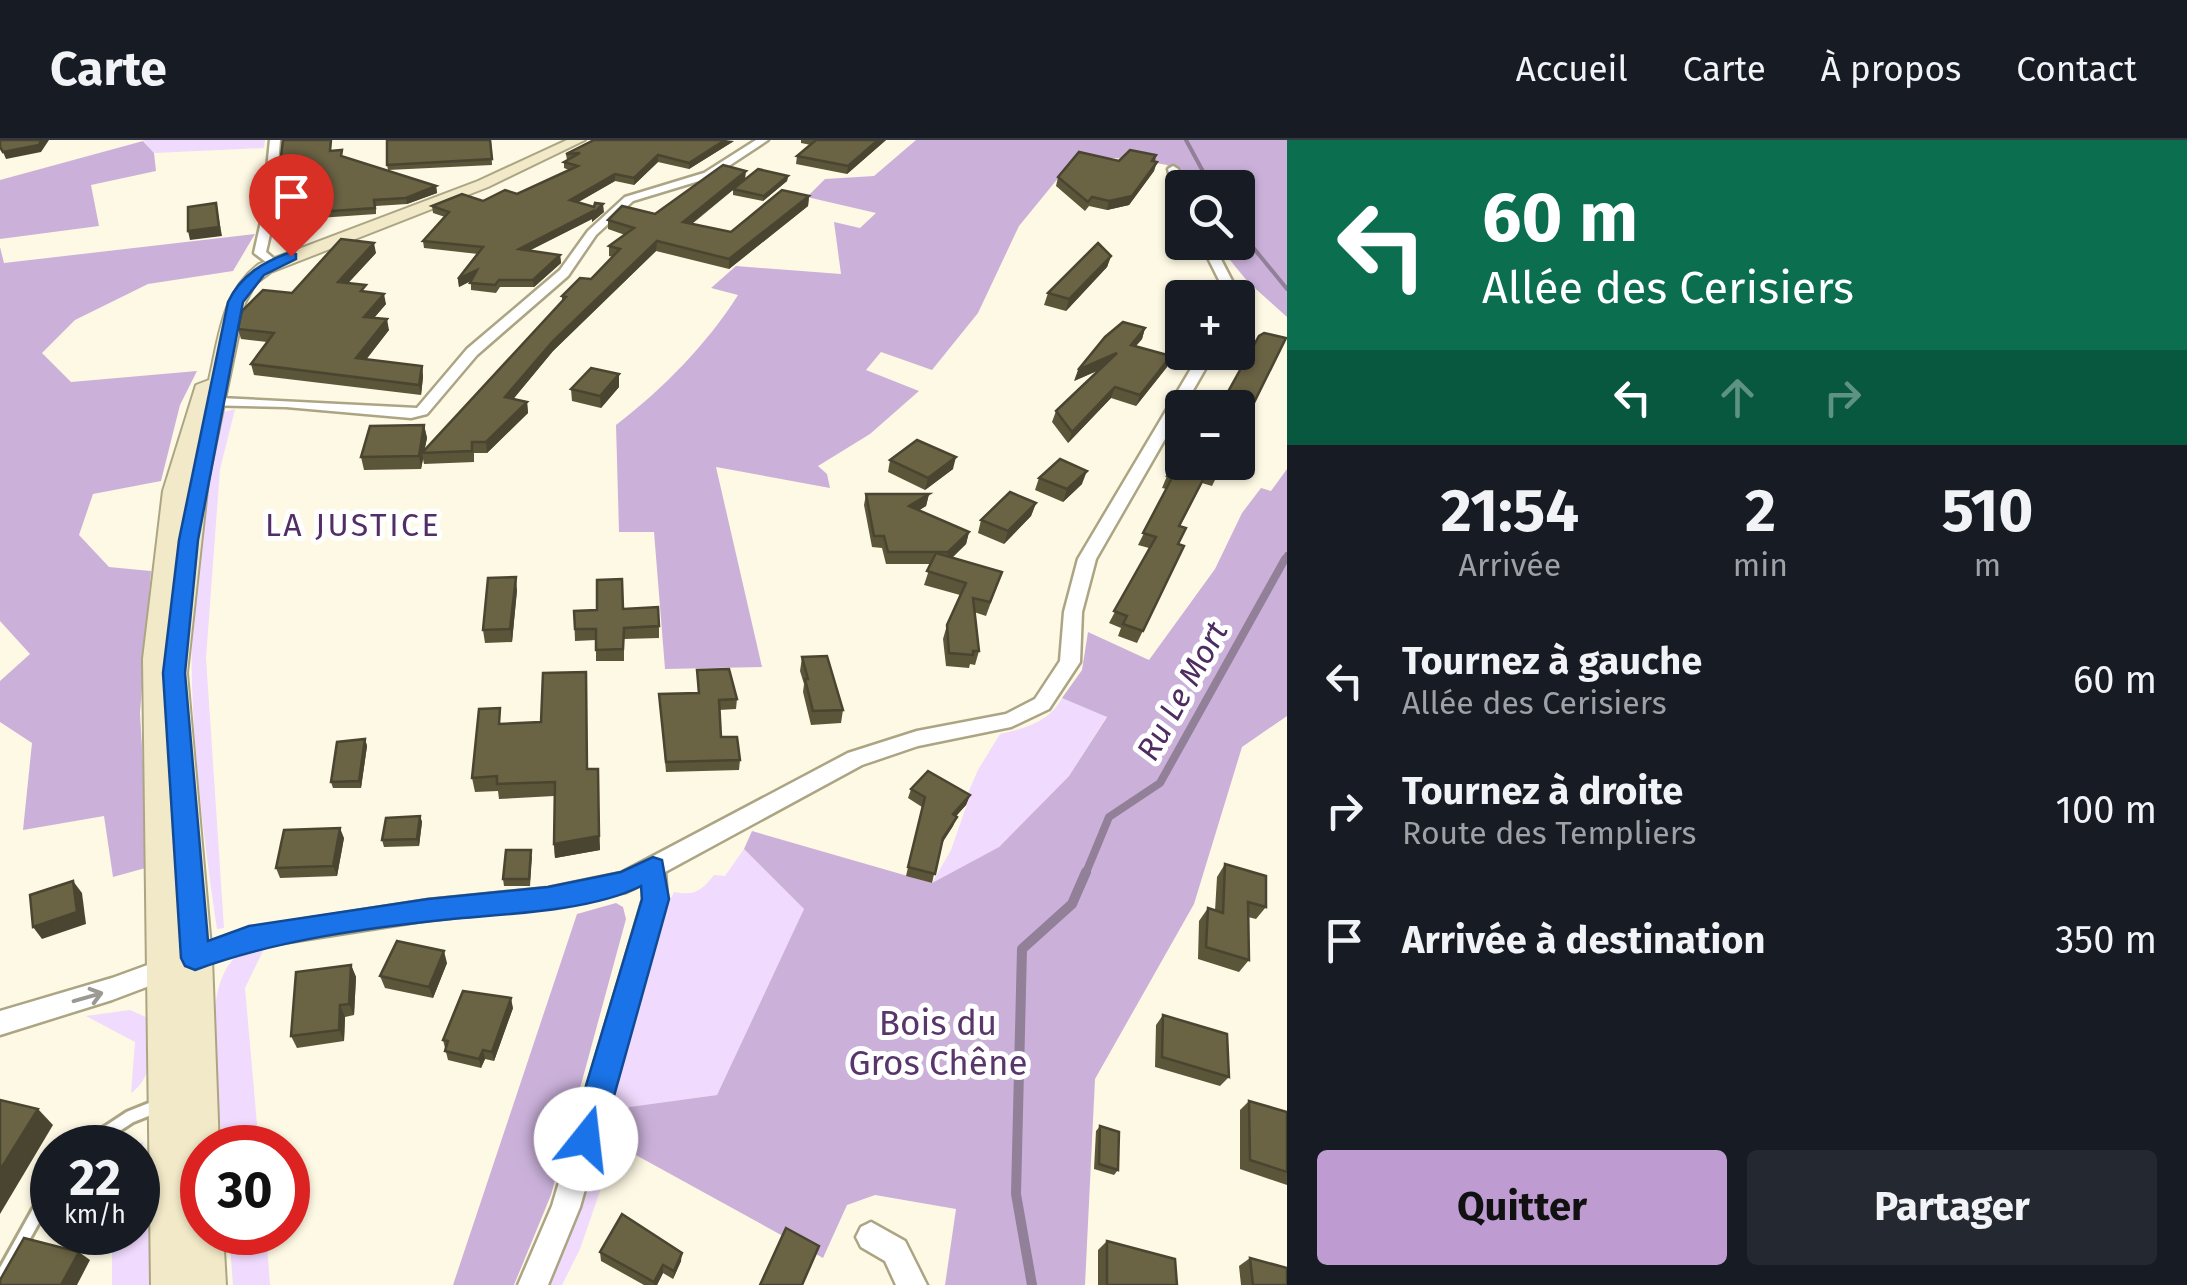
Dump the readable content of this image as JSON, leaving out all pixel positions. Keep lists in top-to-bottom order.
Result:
{
  "districts": ["LA JUSTICE"],
  "water": ["Ru Le Mort"],
  "parks": ["Bois du Gros Chêne"],
  "page": {
    "header": "Carte",
    "nav": [
      "Accueil",
      "Carte",
      "À propos",
      "Contact"
    ],
    "turn": ["60 m", "Allée des Cerisiers"],
    "map_buttons": ["+", "−"],
    "eta": [
      "21:54",
      "Arrivée",
      "2",
      "min",
      "510",
      "m"
    ],
    "list": [
      {
        "name": "Tournez à gauche",
        "note": "Allée des Cerisiers",
        "value": "60 m"
      },
      {
        "name": "Tournez à droite",
        "note": "Route des Templiers",
        "value": "100 m"
      },
      {
        "name": "Arrivée à destination",
        "value": "350 m"
      }
    ],
    "speed": "22 km/h",
    "limit": "30",
    "buttons": ["Quitter", "Partager"]
  }
}
